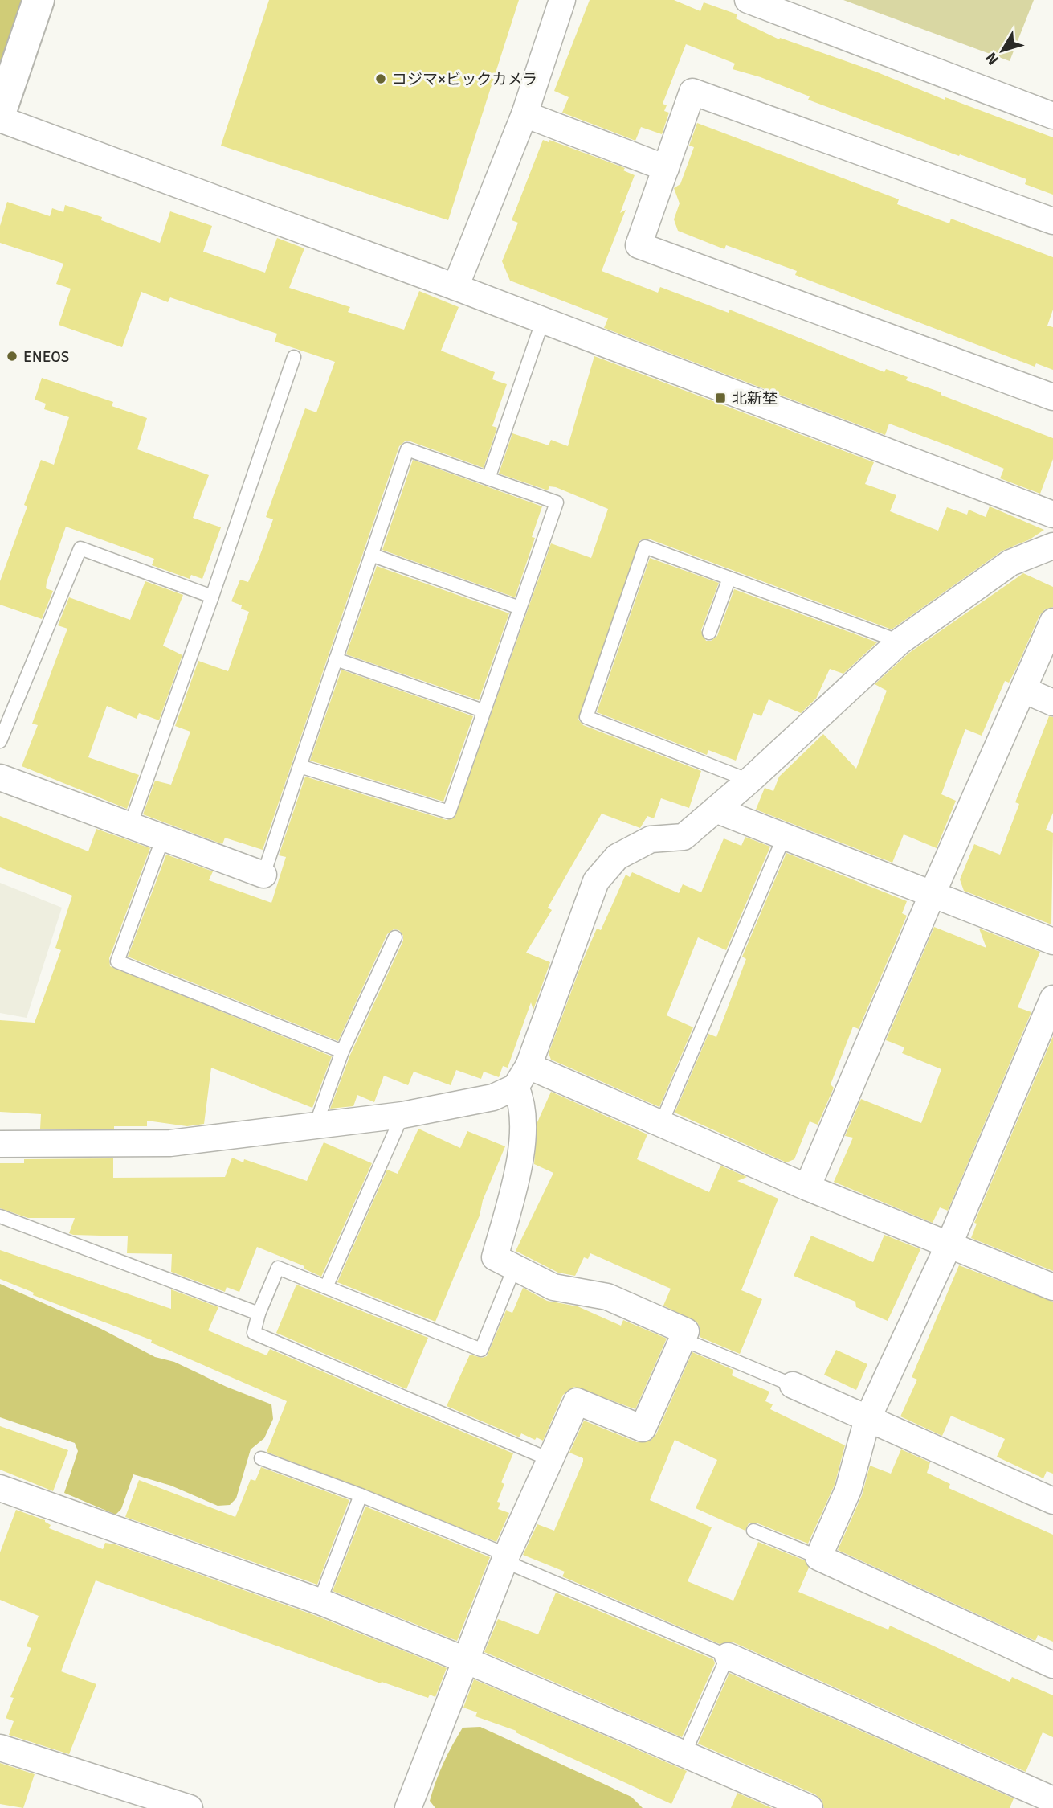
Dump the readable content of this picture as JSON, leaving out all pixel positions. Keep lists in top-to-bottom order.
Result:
{
  "places": {
    "other": ["コジマ×ビックカメラ", "ENEOS"],
    "transit": ["北新埜"]
  },
  "north": "bottom left"
}
